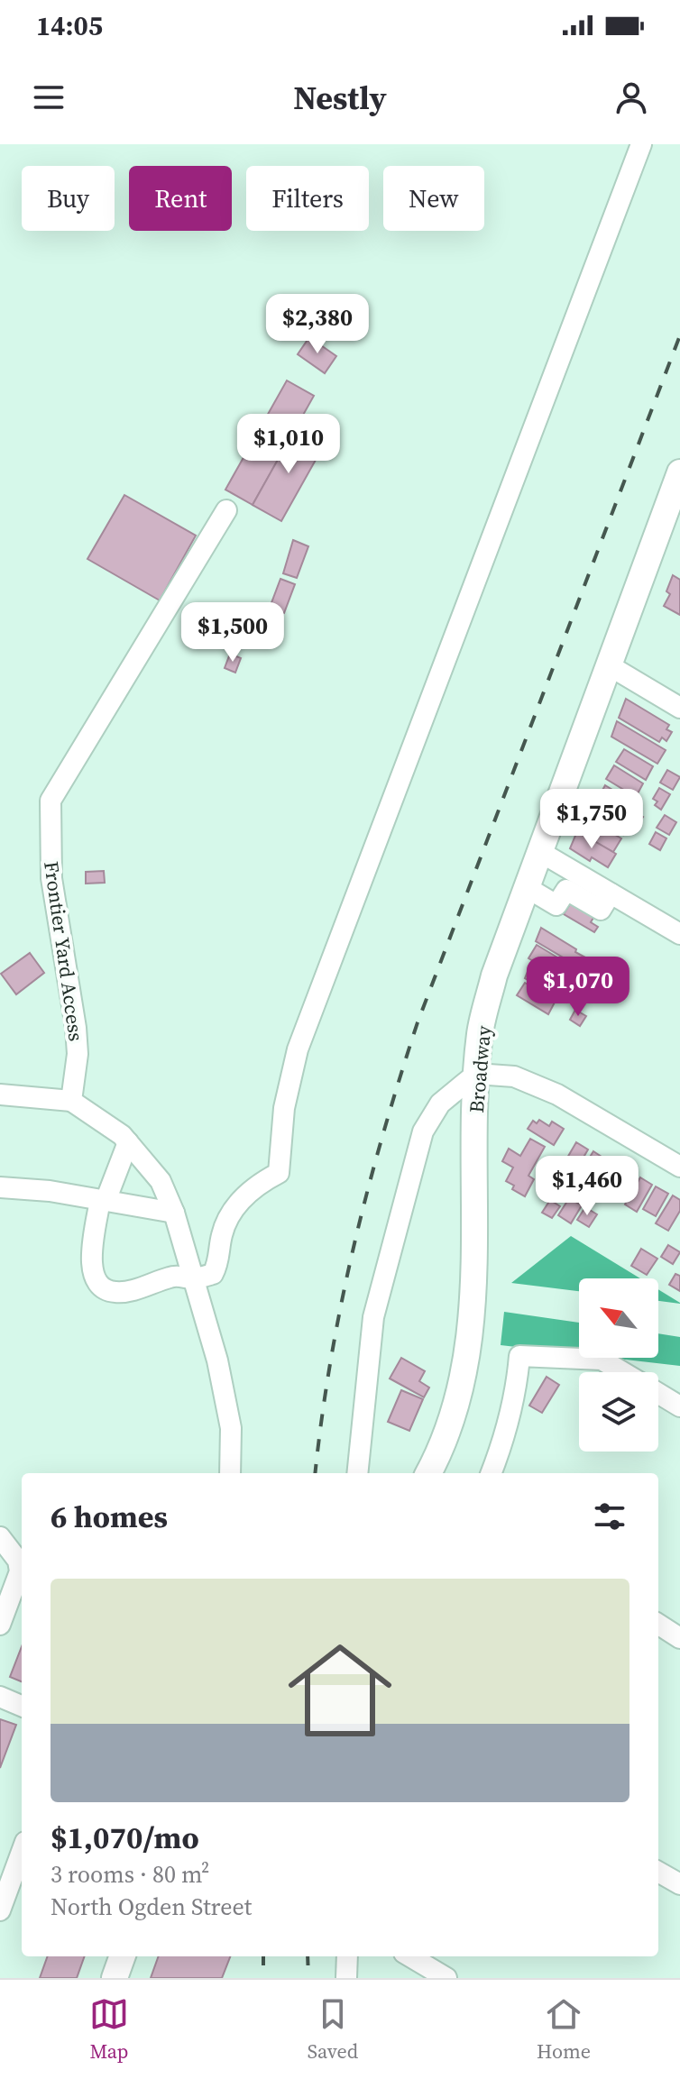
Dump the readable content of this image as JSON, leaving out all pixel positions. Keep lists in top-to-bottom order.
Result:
{
  "streets": {
    "main road": ["Broadway"],
    "street": ["Frontier Yard Access"]
  },
  "north": "top left",
  "page": {
    "status": "14:05",
    "header": "Nestly",
    "chip": [
      "Buy",
      "Rent",
      "Filters",
      "New"
    ],
    "price": [
      "$2,380",
      "$1,010",
      "$1,500",
      "$1,750",
      "$1,070",
      "$1,460"
    ],
    "heading": "6 homes",
    "list": [
      {
        "name": "$1,070/mo",
        "note": "3 rooms · 80 m² · North Ogden Street"
      }
    ],
    "tabs": ["Map", "Saved", "Home"]
  }
}
